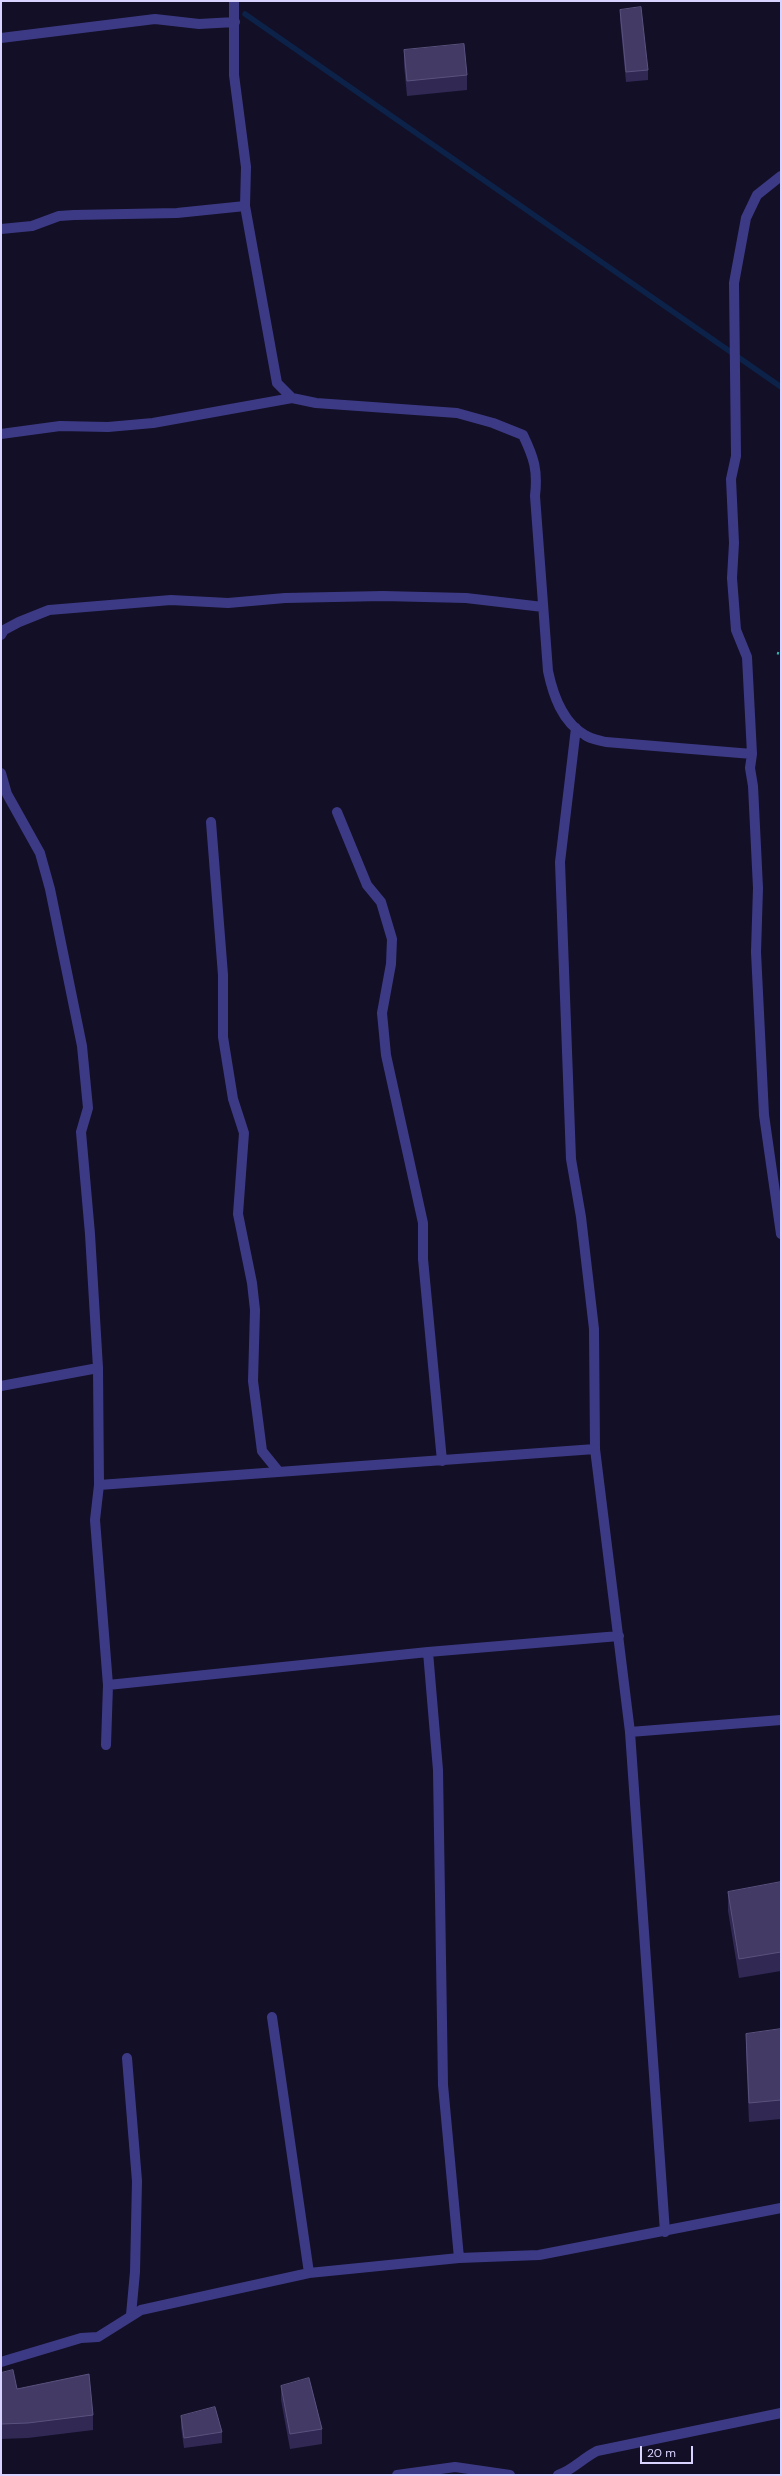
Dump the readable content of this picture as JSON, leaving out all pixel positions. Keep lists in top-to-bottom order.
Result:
{
  "scale_bar": "20 m"
}
